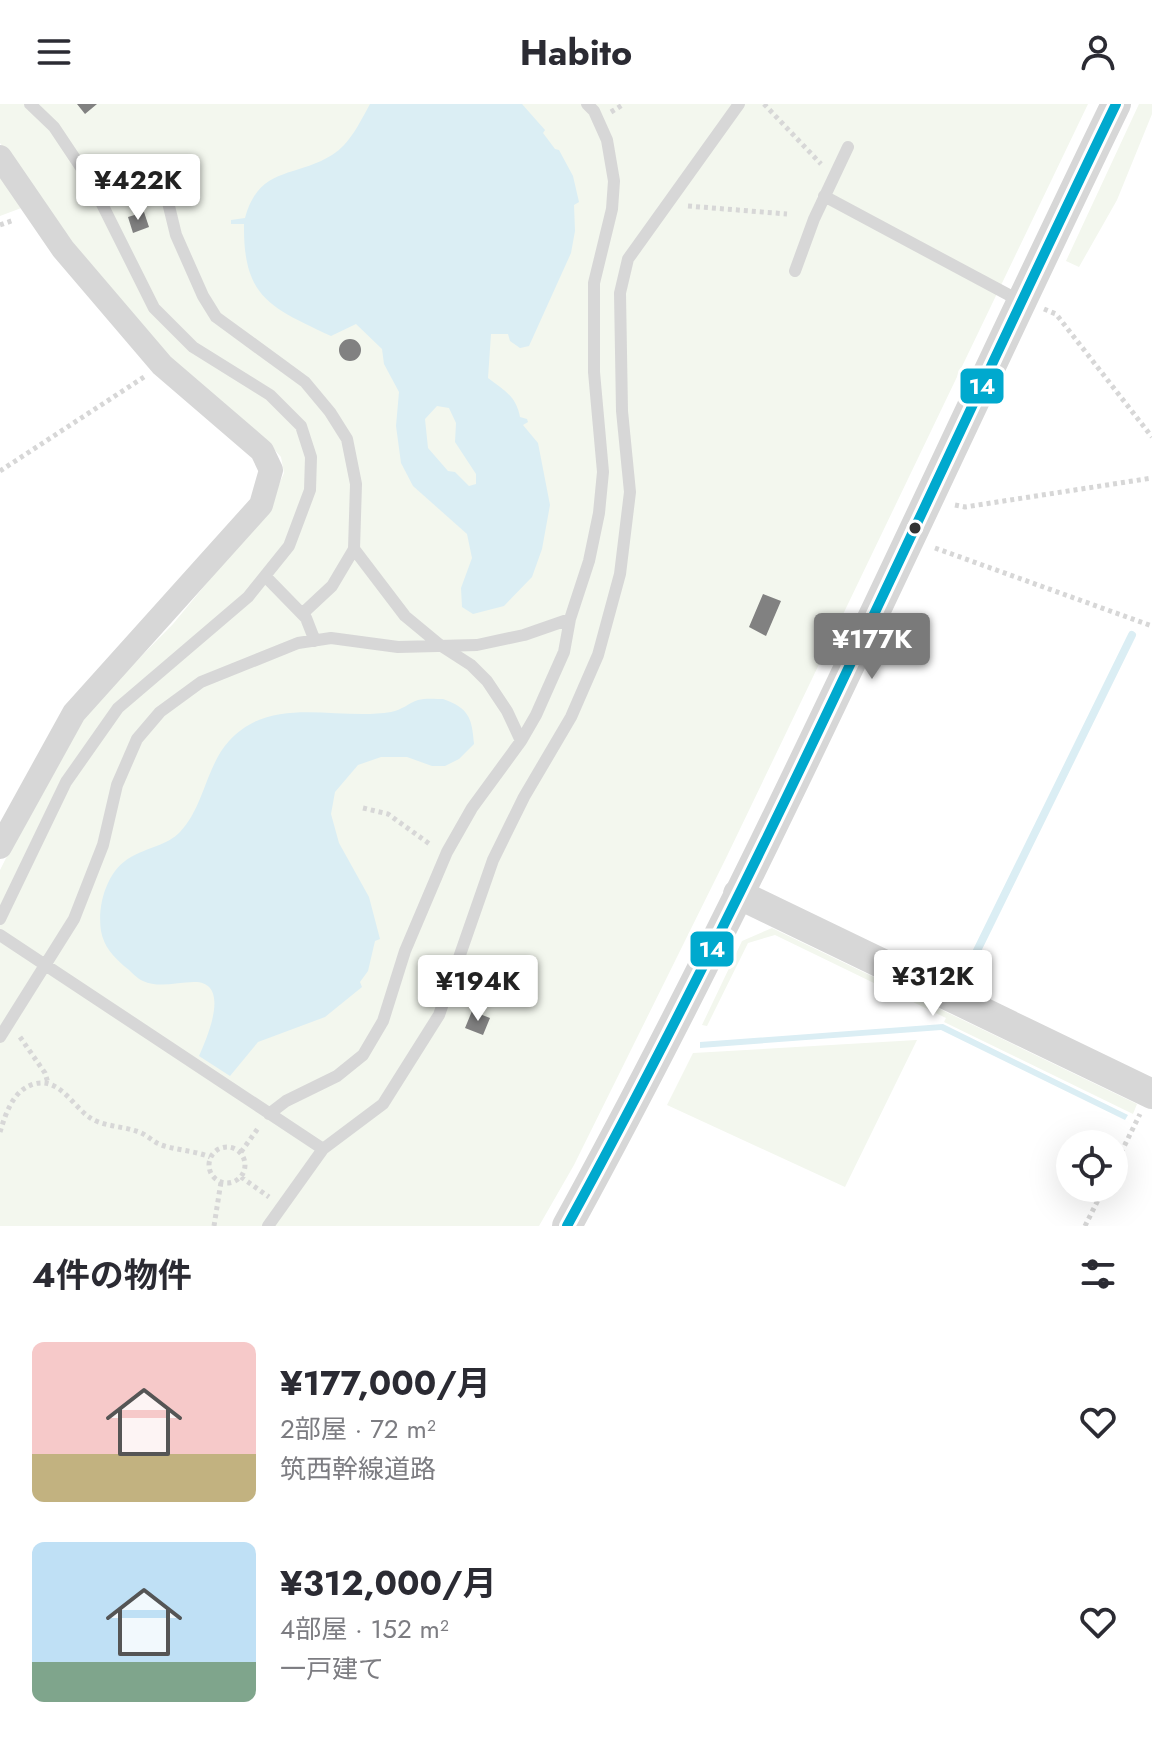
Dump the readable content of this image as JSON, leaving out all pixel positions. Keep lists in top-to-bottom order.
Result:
{
  "lines": ["transit line 14"],
  "page": {
    "header": "Habito",
    "price": [
      "¥422K",
      "¥177K",
      "¥312K",
      "¥194K"
    ],
    "heading": "4件の物件",
    "list": [
      {
        "name": "¥177,000/月",
        "note": "2部屋 · 72 m² · 筑西幹線道路"
      },
      {
        "name": "¥312,000/月",
        "note": "4部屋 · 152 m² · 一戸建て"
      }
    ]
  }
}
